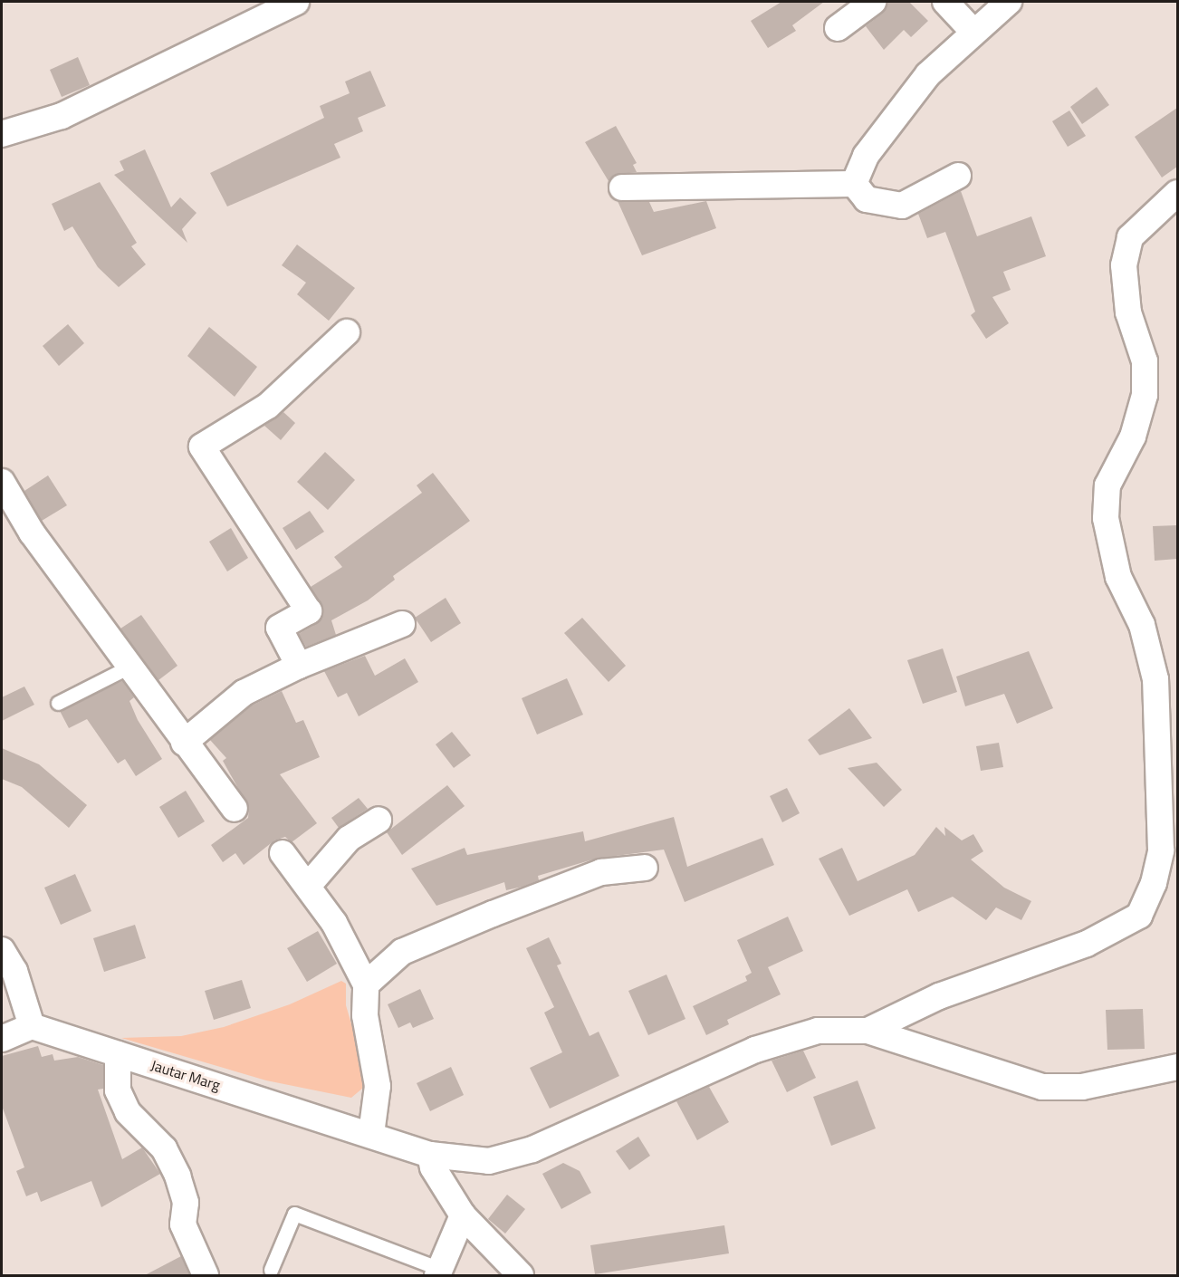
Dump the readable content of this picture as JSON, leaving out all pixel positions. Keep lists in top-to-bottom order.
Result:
{
  "streets": {
    "street": ["Jautar Marg"]
  }
}
